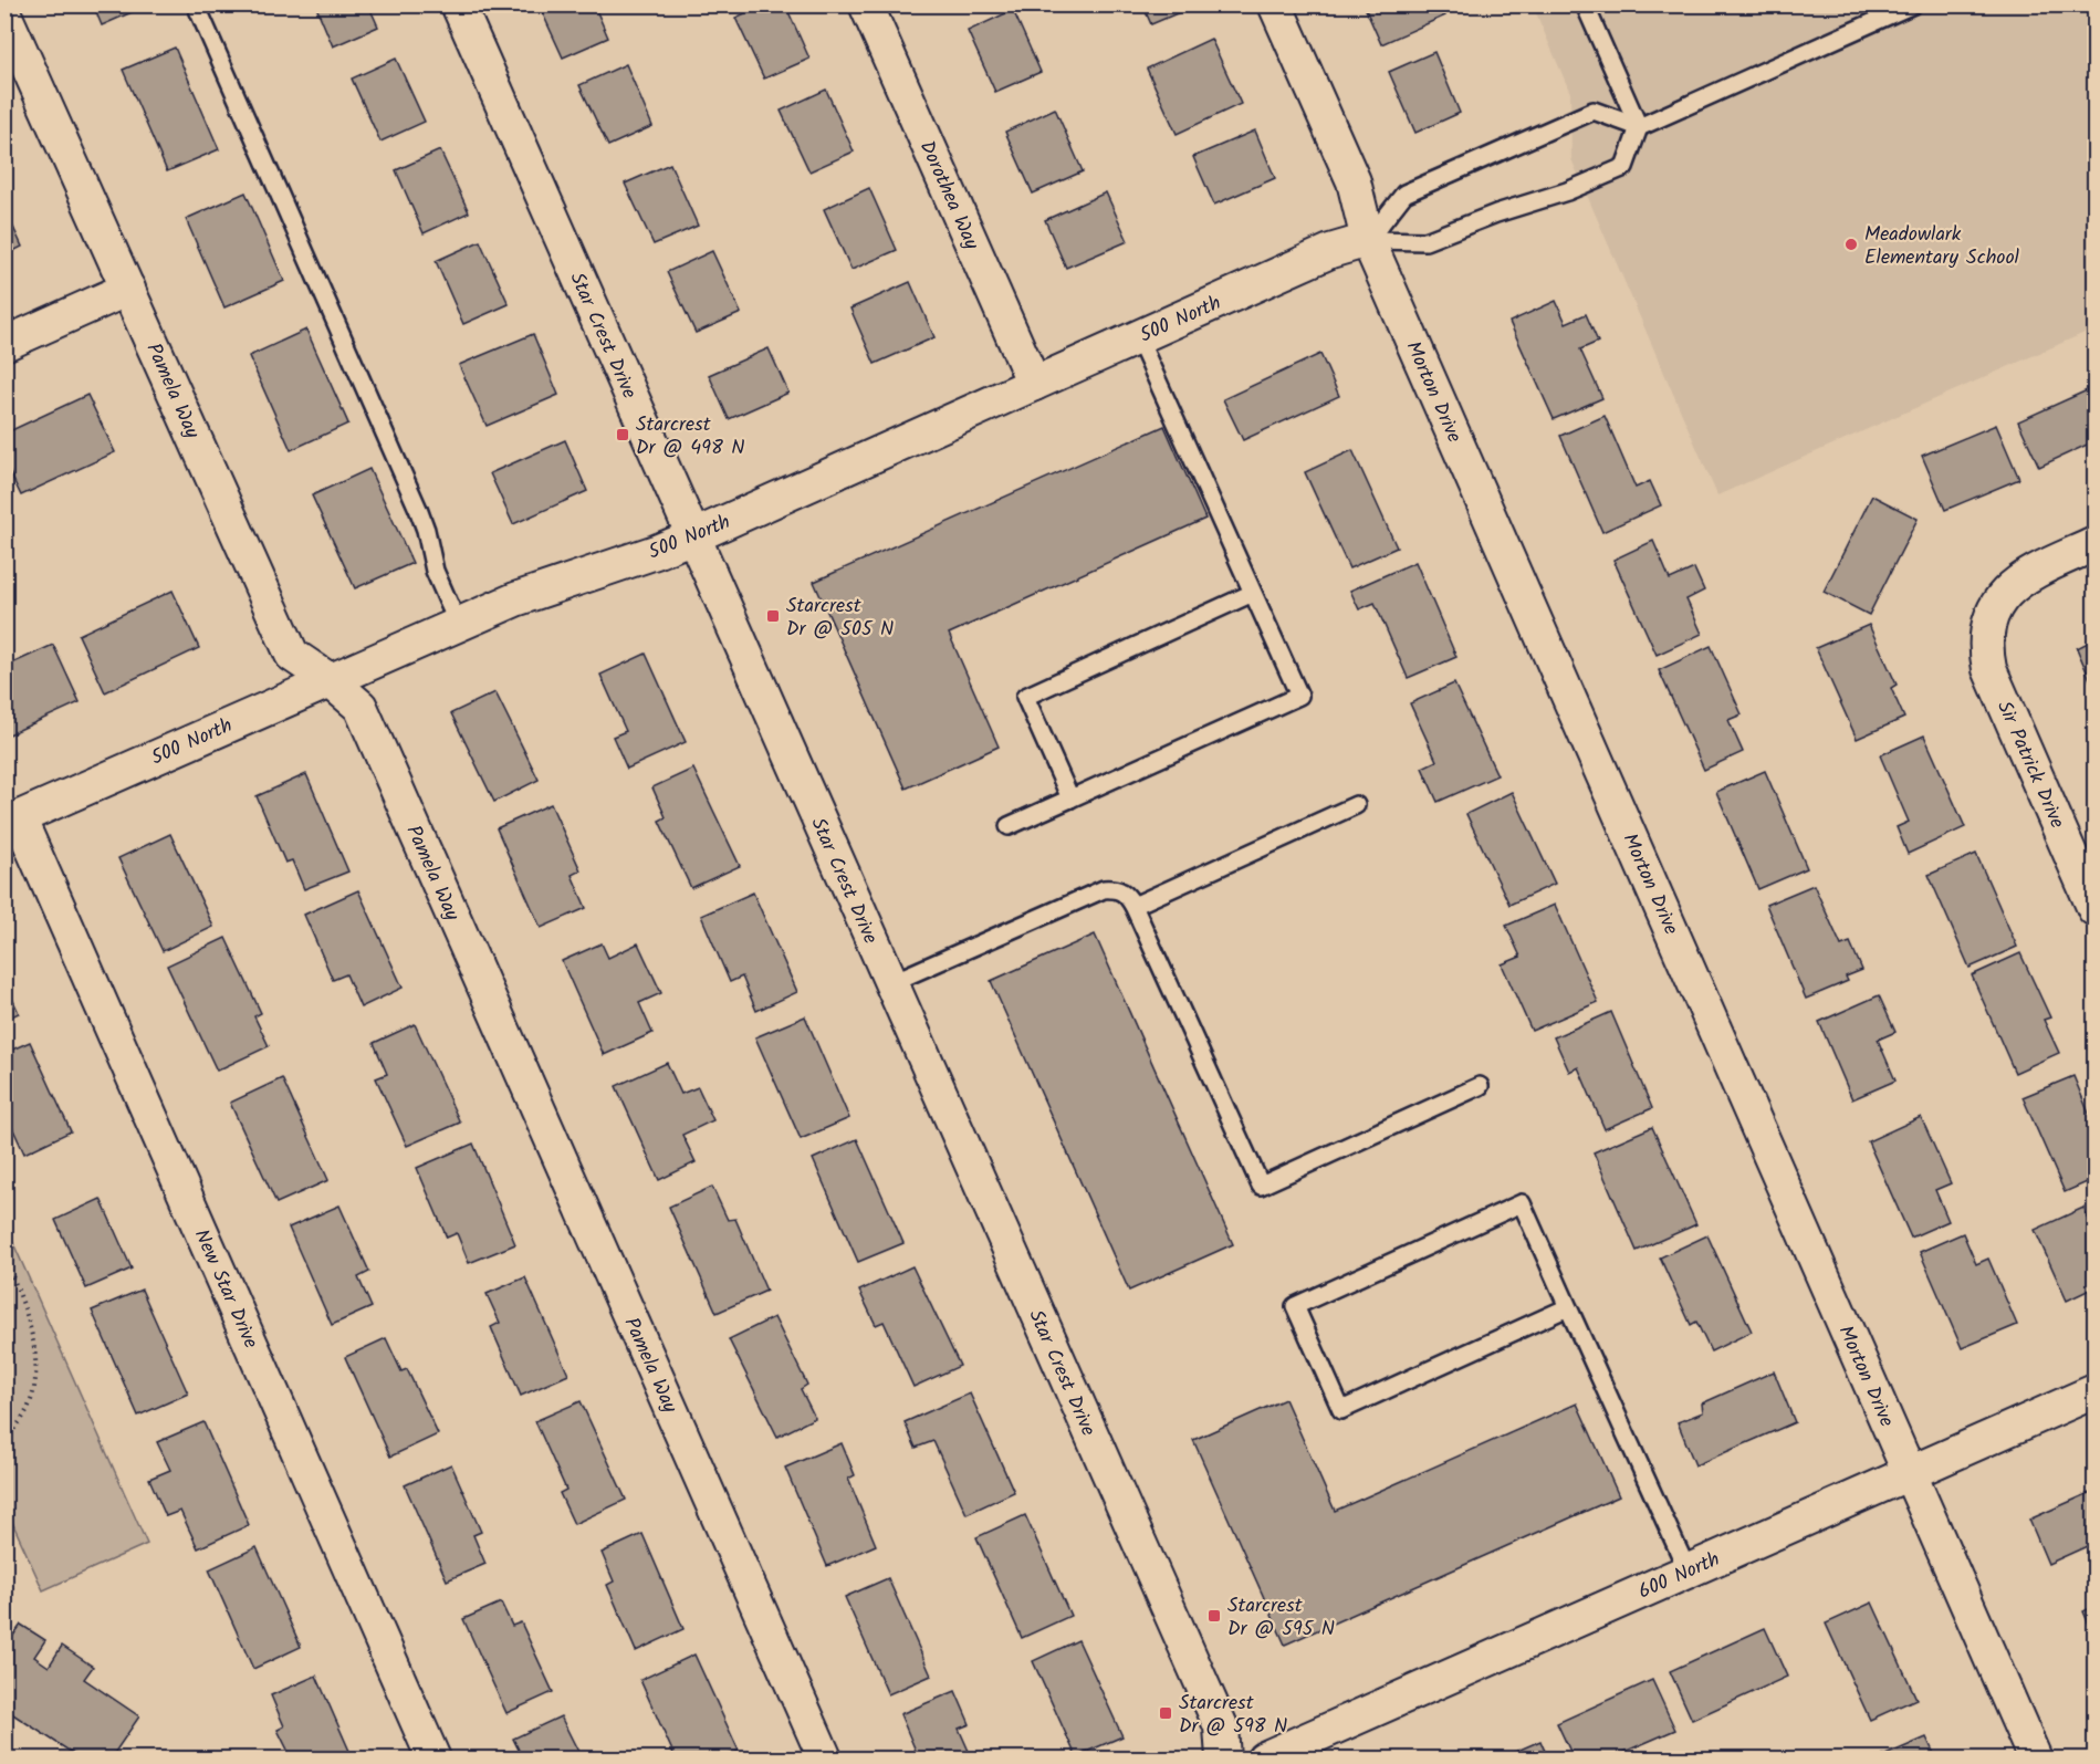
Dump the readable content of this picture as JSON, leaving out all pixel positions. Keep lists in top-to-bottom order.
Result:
{
  "streets": {
    "street": [
      "Dorothea Way",
      "500 North",
      "Star Crest Drive",
      "Pamela Way",
      "Morton Drive",
      "Sir Patrick Drive",
      "New Star Drive",
      "600 North"
    ]
  },
  "crossings": [
    ["Dorothea Way", "500 North"],
    ["500 North", "Star Crest Drive"],
    ["500 North", "Pamela Way"],
    ["500 North", "Morton Drive"],
    ["500 North", "New Star Drive"],
    ["Morton Drive", "600 North"]
  ],
  "places": {
    "other": ["Meadowlark Elementary School"],
    "transit": [
      "Starcrest Dr @ 498 N",
      "Starcrest Dr @ 505 N",
      "Starcrest Dr @ 595 N",
      "Starcrest Dr @ 598 N"
    ]
  }
}
